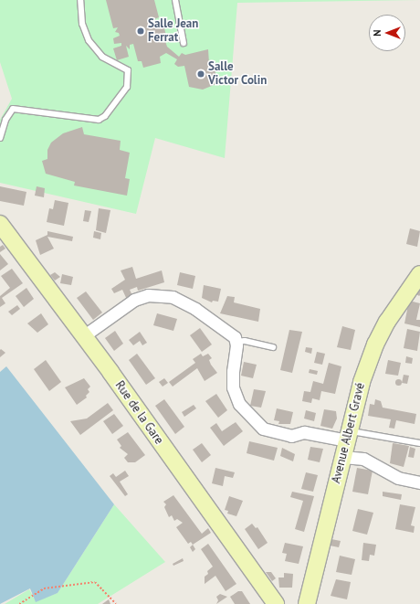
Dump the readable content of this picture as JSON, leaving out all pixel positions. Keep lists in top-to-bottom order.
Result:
{
  "streets": {
    "main road": ["Rue de la Gare", "Avenue Albert Gravé"]
  },
  "places": ["Salle Jean Ferrat", "Salle Victor Colin"],
  "north": "left"
}
